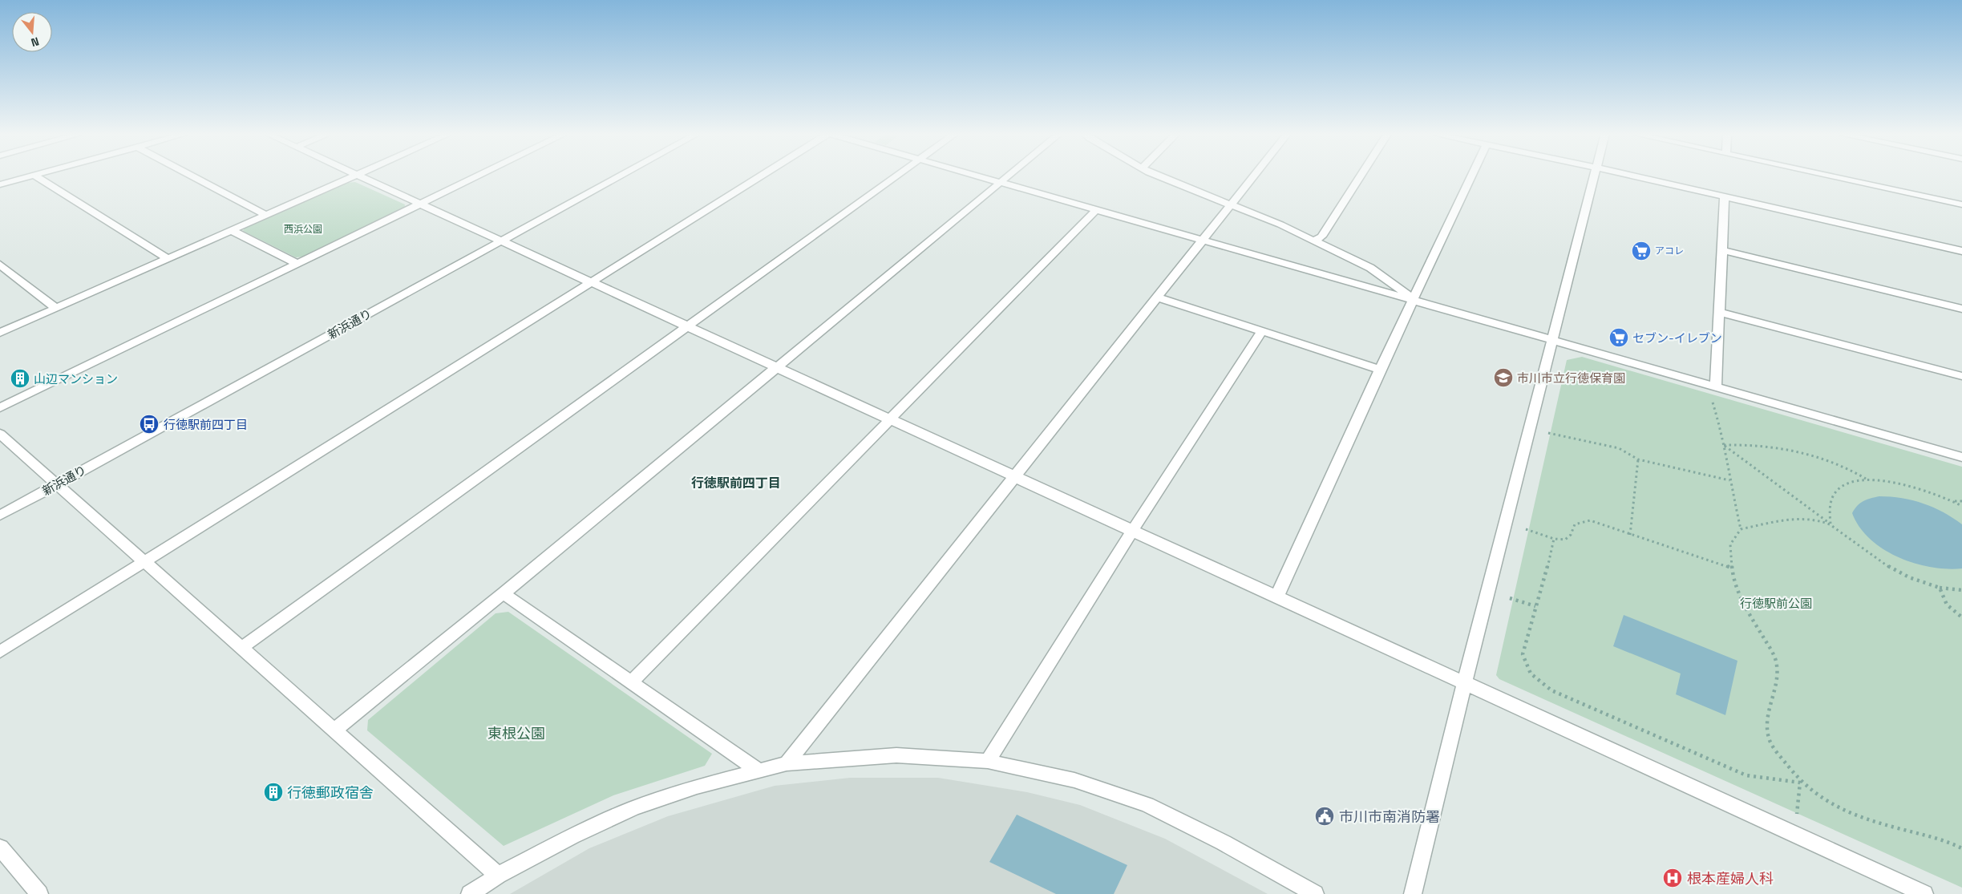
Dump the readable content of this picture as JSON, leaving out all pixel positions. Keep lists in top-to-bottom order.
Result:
{
  "streets": {
    "street": ["新浜通り"]
  },
  "districts": ["行徳駅前四丁目"],
  "parks": ["西浜公園", "行徳駅前公園", "東根公園"],
  "places": {
    "supermarket": ["アコレ", "セブン-イレブン"],
    "school or university": ["市川市立行徳保育園"],
    "building": ["山辺マンション", "行徳郵政宿舎"],
    "bus stop": ["行徳駅前四丁目"],
    "public building": ["市川市南消防署"],
    "hospital": ["根本産婦人科"]
  },
  "north": "bottom"
}
